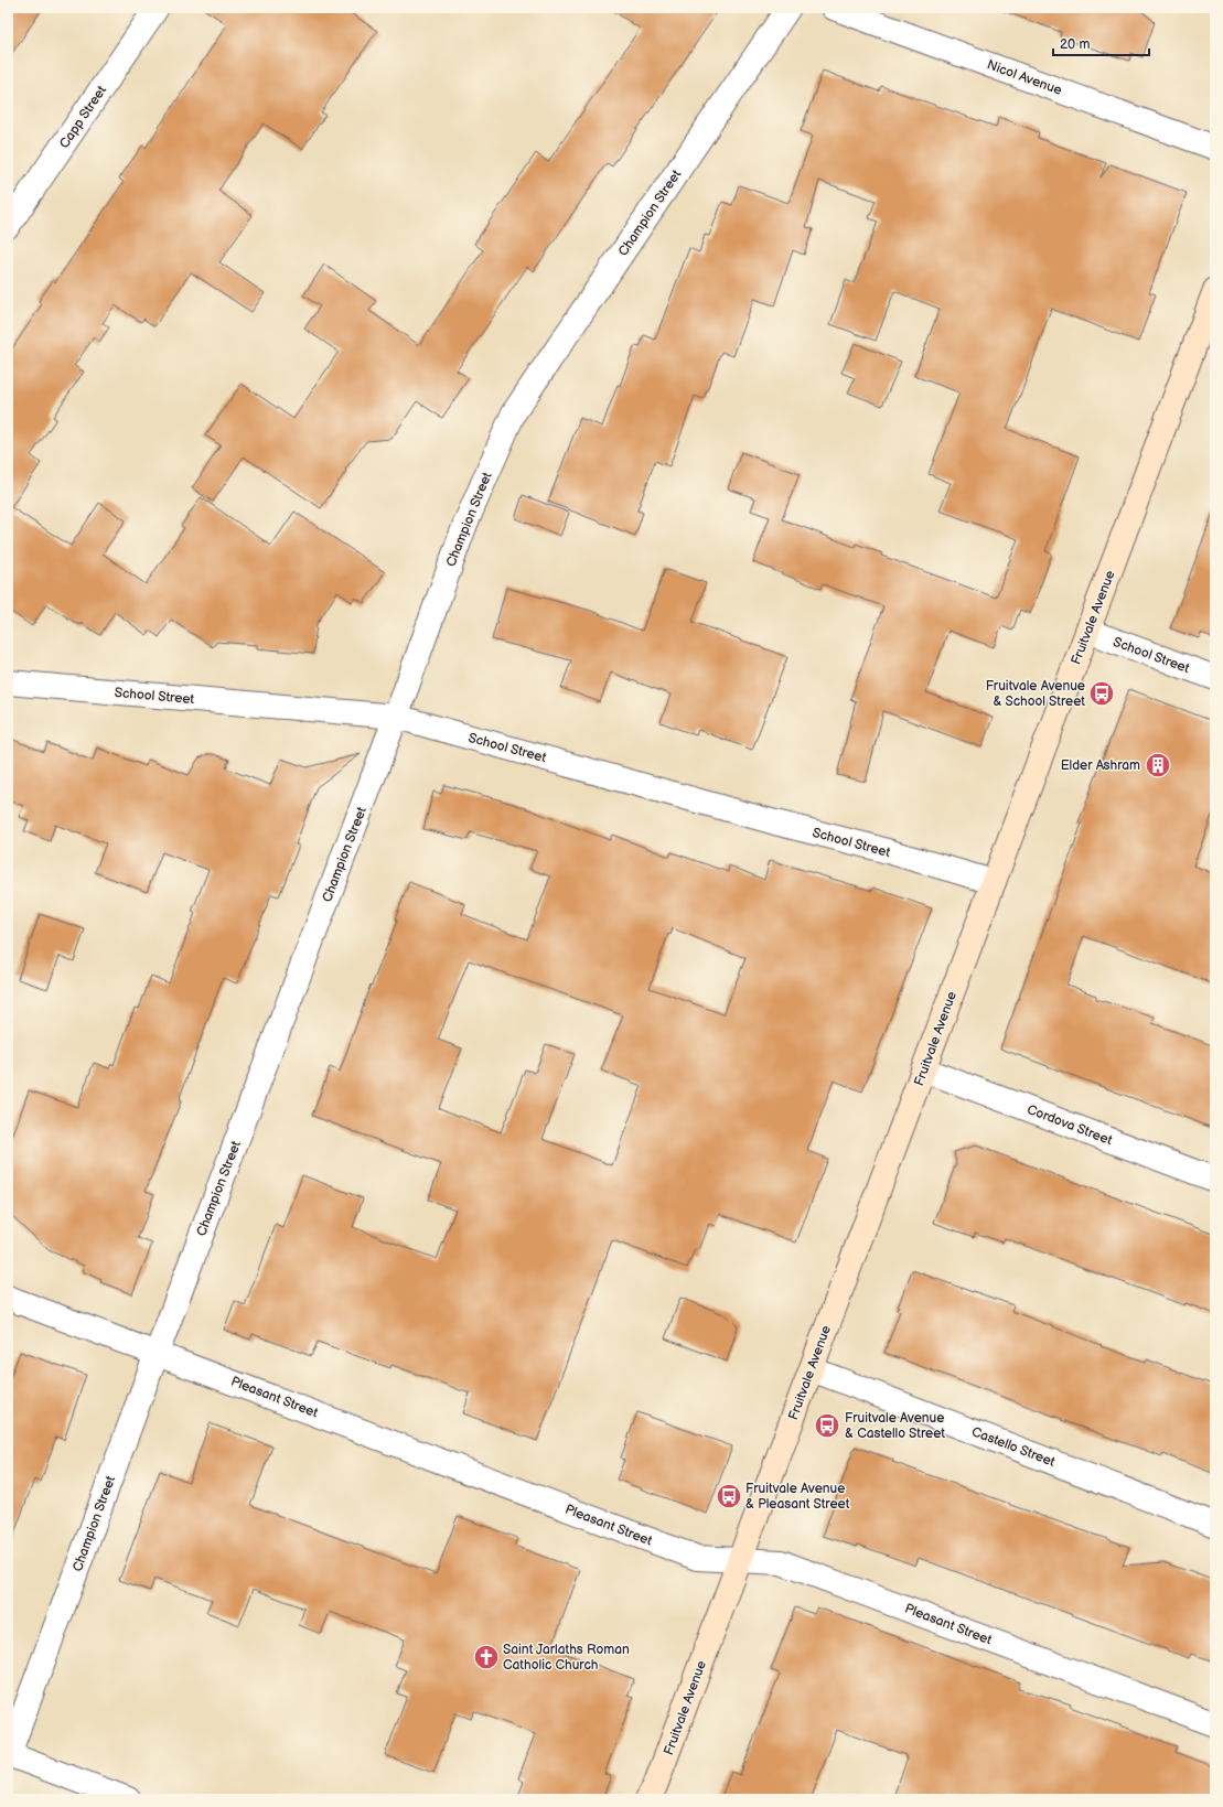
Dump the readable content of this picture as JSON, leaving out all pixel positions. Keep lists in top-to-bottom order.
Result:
{
  "streets": {
    "main road": ["Fruitvale Avenue"],
    "street": [
      "Nicol Avenue",
      "Capp Street",
      "Champion Street",
      "School Street",
      "Cordova Street",
      "Pleasant Street",
      "Castello Street"
    ]
  },
  "crossings": [
    ["Champion Street", "School Street"],
    ["Champion Street", "Pleasant Street"],
    ["Fruitvale Avenue", "School Street"],
    ["Fruitvale Avenue", "Cordova Street"],
    ["Fruitvale Avenue", "Pleasant Street"],
    ["Fruitvale Avenue", "Castello Street"]
  ],
  "places": {
    "bus stop": ["Fruitvale Avenue & School Street", "Fruitvale Avenue & Castello Street", "Fruitvale Avenue & Pleasant Street"],
    "building": ["Elder Ashram"],
    "church": ["Saint Jarlaths Roman Catholic Church"]
  },
  "scale_bar": "20 m"
}
